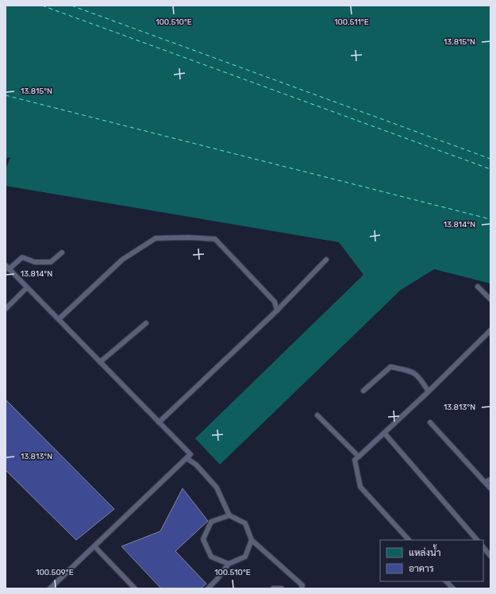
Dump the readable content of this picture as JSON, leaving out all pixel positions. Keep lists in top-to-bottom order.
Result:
{
  "legend": ["แหล่งน้ำ", "อาคาร"],
  "coordinates": [
    "100.510°E",
    "100.511°E",
    "13.815°N",
    "13.814°N",
    "13.813°N",
    "100.509°E"
  ]
}
